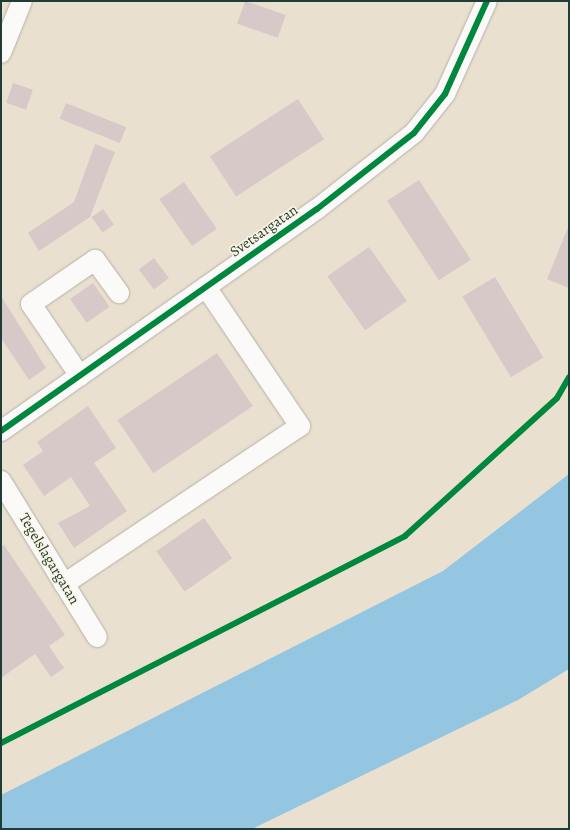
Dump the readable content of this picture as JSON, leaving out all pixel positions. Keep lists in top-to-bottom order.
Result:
{
  "streets": {
    "street": ["Svetsargatan", "Tegelslagargatan"]
  }
}
